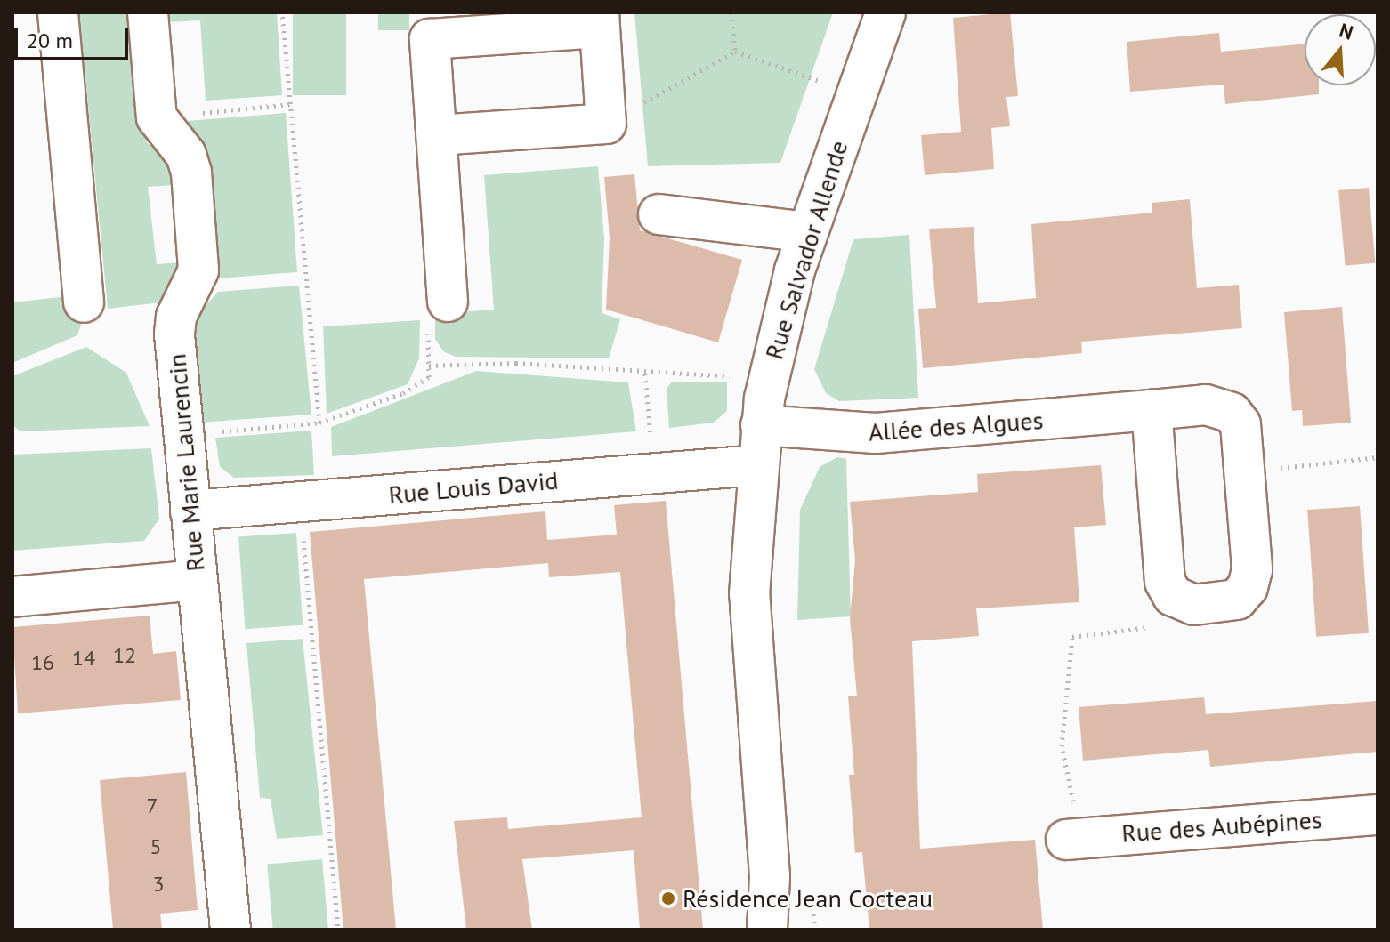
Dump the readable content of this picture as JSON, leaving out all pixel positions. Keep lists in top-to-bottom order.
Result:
{
  "streets": {
    "street": [
      "Rue Salvador Allende",
      "Allée des Algues",
      "Rue Marie Laurencin",
      "Rue Louis David",
      "Rue des Aubépines"
    ]
  },
  "crossings": [
    ["Rue Salvador Allende", "Allée des Algues"],
    ["Rue Salvador Allende", "Rue Louis David"],
    ["Rue Marie Laurencin", "Rue Louis David"]
  ],
  "places": ["Résidence Jean Cocteau"],
  "house_numbers": [
    "12",
    "14",
    "16",
    "7",
    "5",
    "3"
  ],
  "scale_bar": "20 m",
  "north": "top"
}
